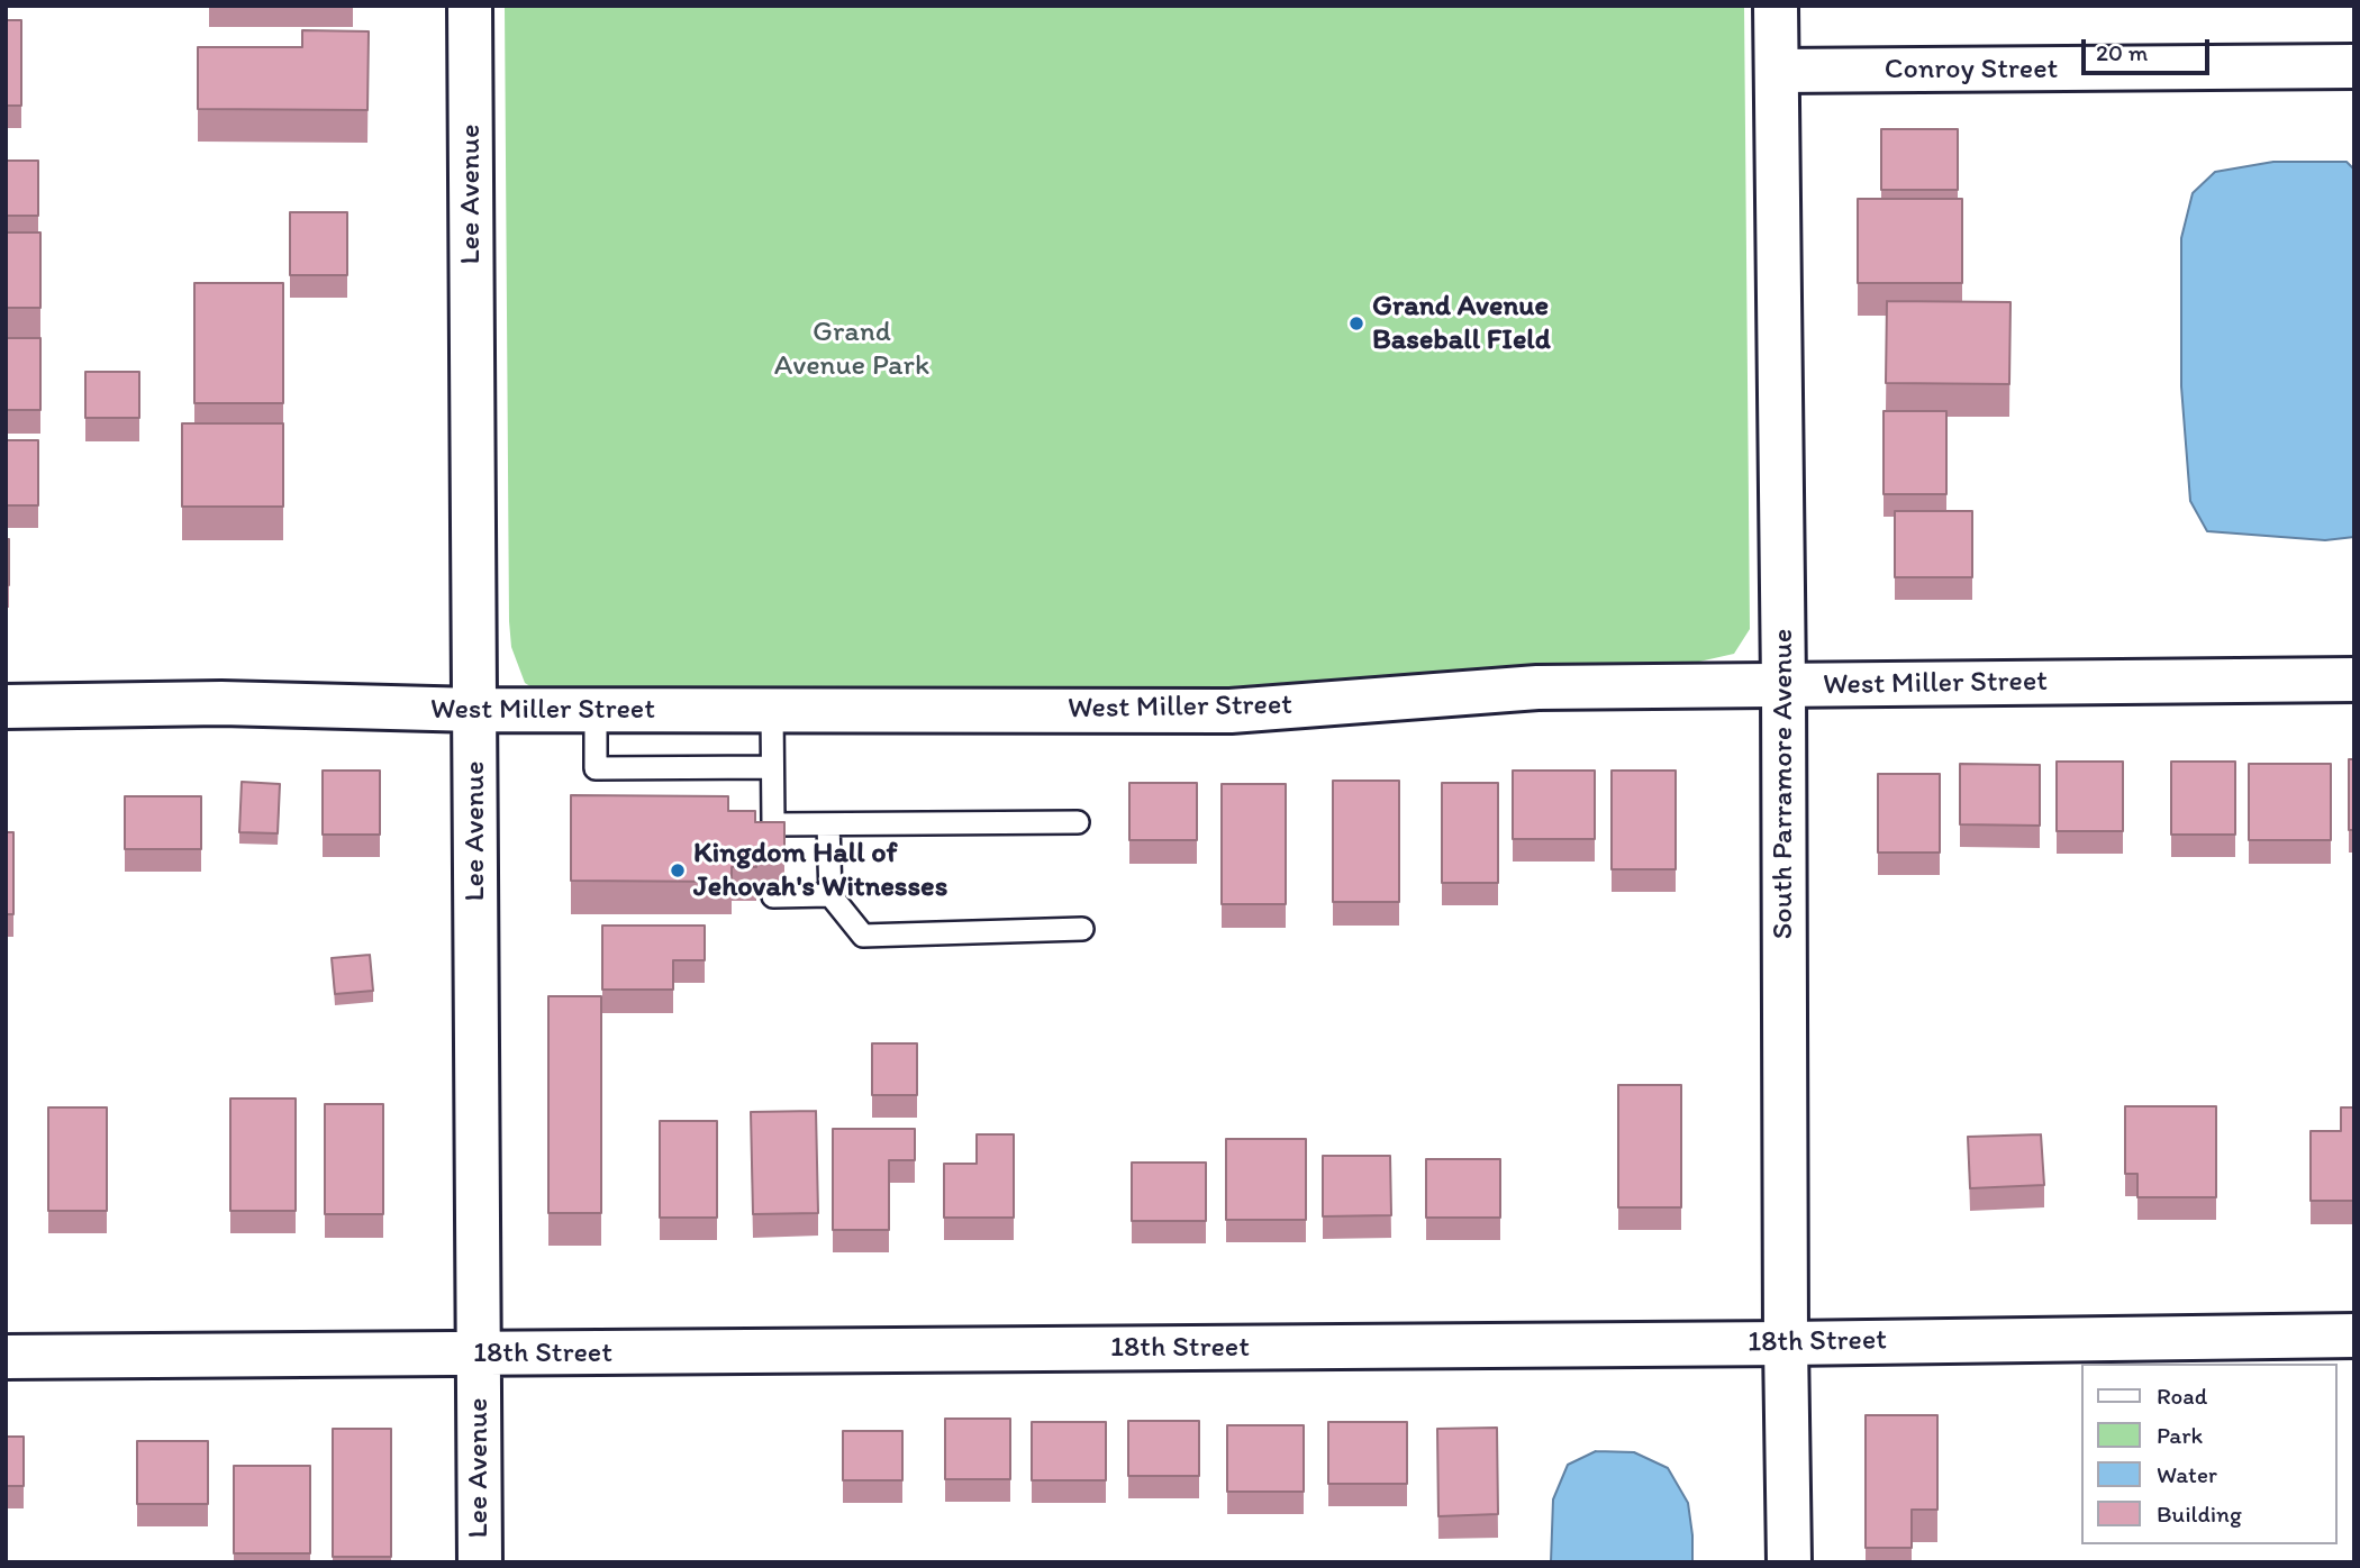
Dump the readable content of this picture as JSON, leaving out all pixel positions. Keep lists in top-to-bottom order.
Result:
{
  "streets": {
    "street": [
      "Conroy Street",
      "Lee Avenue",
      "West Miller Street",
      "South Parramore Avenue",
      "18th Street"
    ]
  },
  "crossings": [
    ["Conroy Street", "South Parramore Avenue"],
    ["Lee Avenue", "West Miller Street"],
    ["Lee Avenue", "18th Street"],
    ["West Miller Street", "South Parramore Avenue"],
    ["South Parramore Avenue", "18th Street"]
  ],
  "parks": ["Grand Avenue Park"],
  "places": ["Grand Avenue Baseball FIeld", "Kingdom Hall of Jehovah's Witnesses"],
  "legend": [
    "Road",
    "Park",
    "Water",
    "Building"
  ],
  "scale_bar": "20 m"
}
